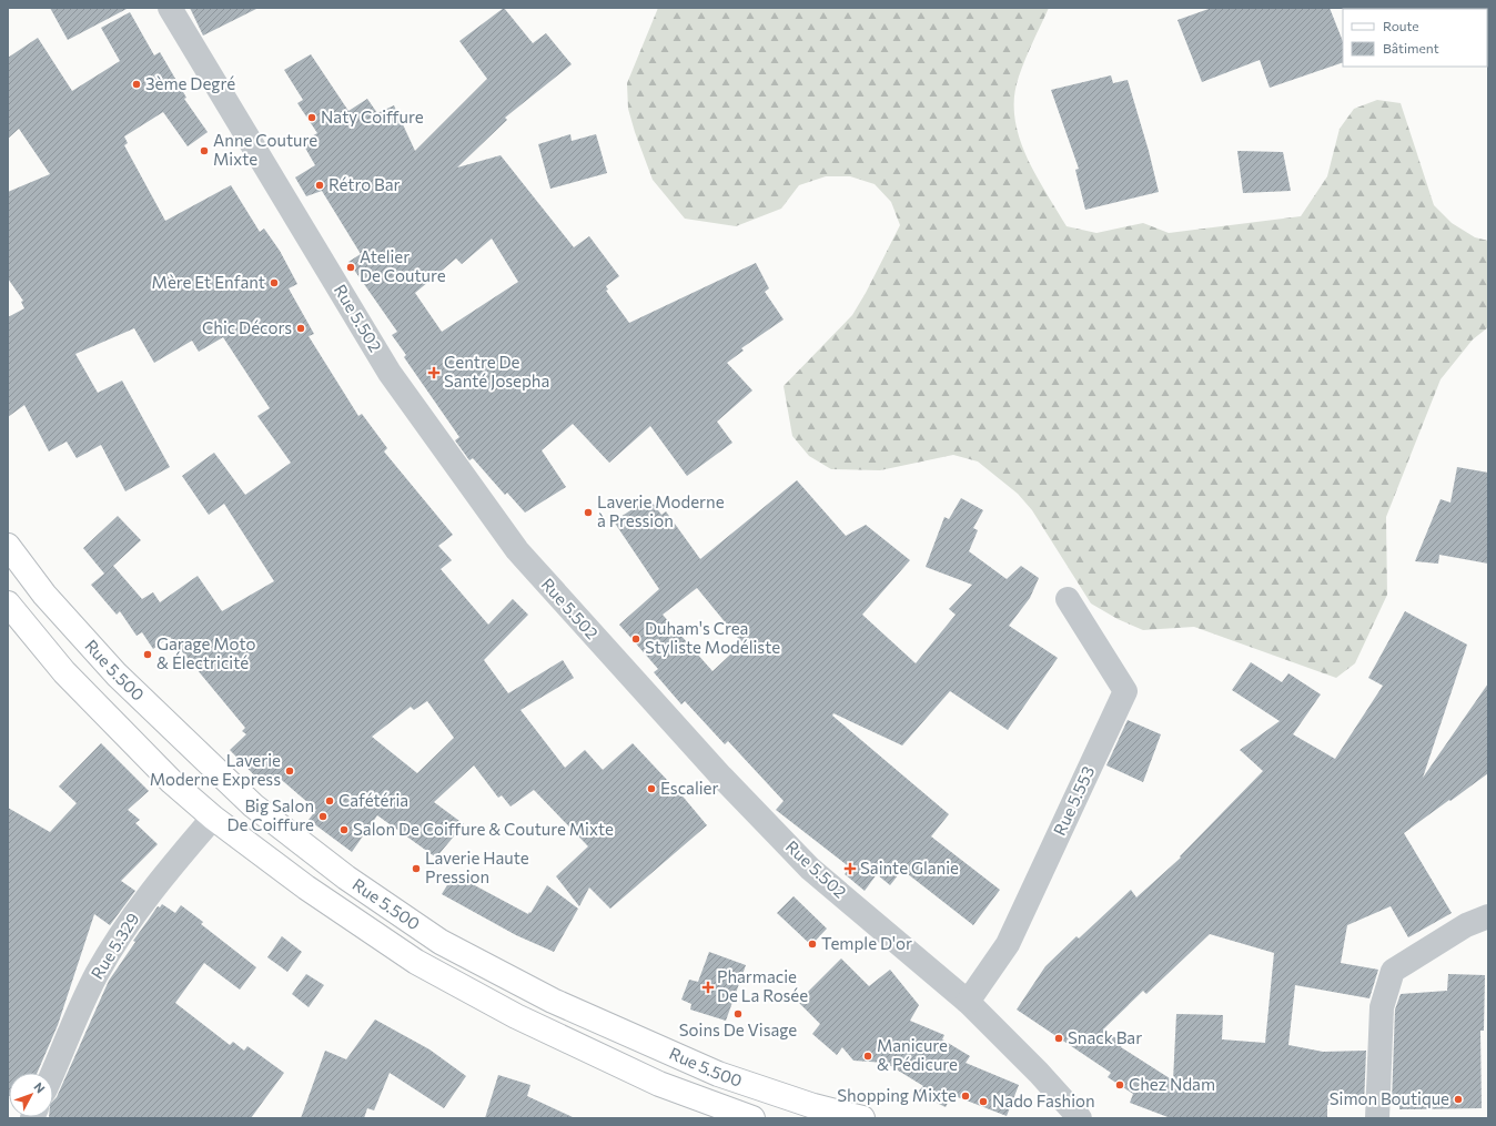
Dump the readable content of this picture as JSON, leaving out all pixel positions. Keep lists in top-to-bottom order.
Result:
{
  "streets": {
    "main road": ["Rue 5.500"],
    "street": ["Rue 5.502", "Rue 5.553", "Rue 5.329"]
  },
  "crossings": [
    ["Rue 5.502", "Rue 5.553"],
    ["Rue 5.500", "Rue 5.329"]
  ],
  "places": {
    "other": [
      "3ème Degré",
      "Naty Coiffure",
      "Anne Couture Mixte",
      "Rétro Bar",
      "Atelier De Couture",
      "Mère Et Enfant",
      "Chic Décors",
      "Laverie Moderne à Pression",
      "Duham's Crea Styliste Modéliste",
      "Garage Moto & Électricité",
      "Laverie Moderne Express",
      "Escalier",
      "Cafétéria",
      "Big Salon De Coiffure",
      "Salon De Coiffure & Couture Mixte",
      "Laverie Haute Pression",
      "Temple D'or",
      "Soins De Visage",
      "Snack Bar",
      "Manicure & Pédicure",
      "Chez Ndam",
      "Shopping Mixte",
      "Simon Boutique",
      "Nado Fashion"
    ],
    "health": ["Centre De Santé Josepha", "Sainte Glanie", "Pharmacie De La Rosée"]
  },
  "legend": ["Route", "Bâtiment"],
  "north": "top right"
}
